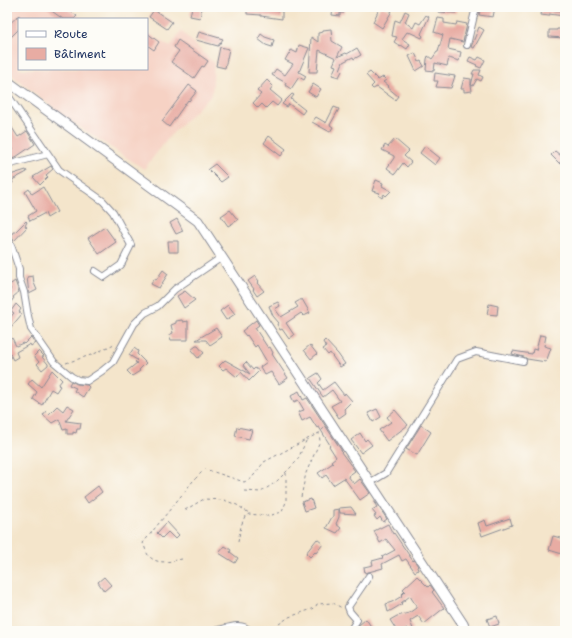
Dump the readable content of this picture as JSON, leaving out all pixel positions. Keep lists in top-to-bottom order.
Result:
{
  "legend": ["Route", "Bâtiment"]
}
